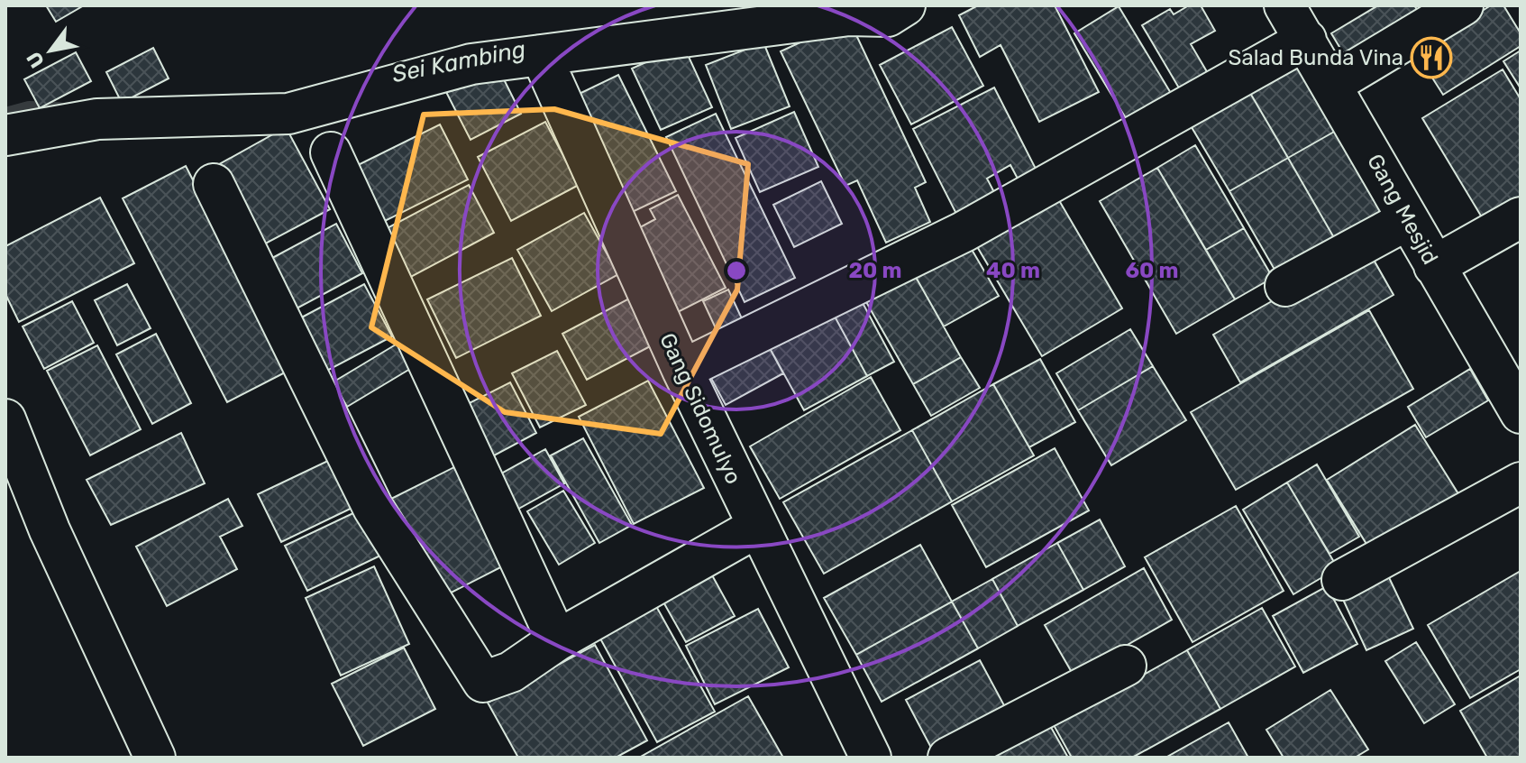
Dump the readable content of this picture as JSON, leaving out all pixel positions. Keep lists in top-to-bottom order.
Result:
{
  "streets": {
    "street": ["Gang Mesjid", "Gang Sidomulyo"]
  },
  "water": ["Sei Kambing"],
  "places": {
    "restaurant": ["Salad Bunda Vina"]
  },
  "north": "bottom left",
  "rings": ["20 m", "40 m", "60 m"]
}
